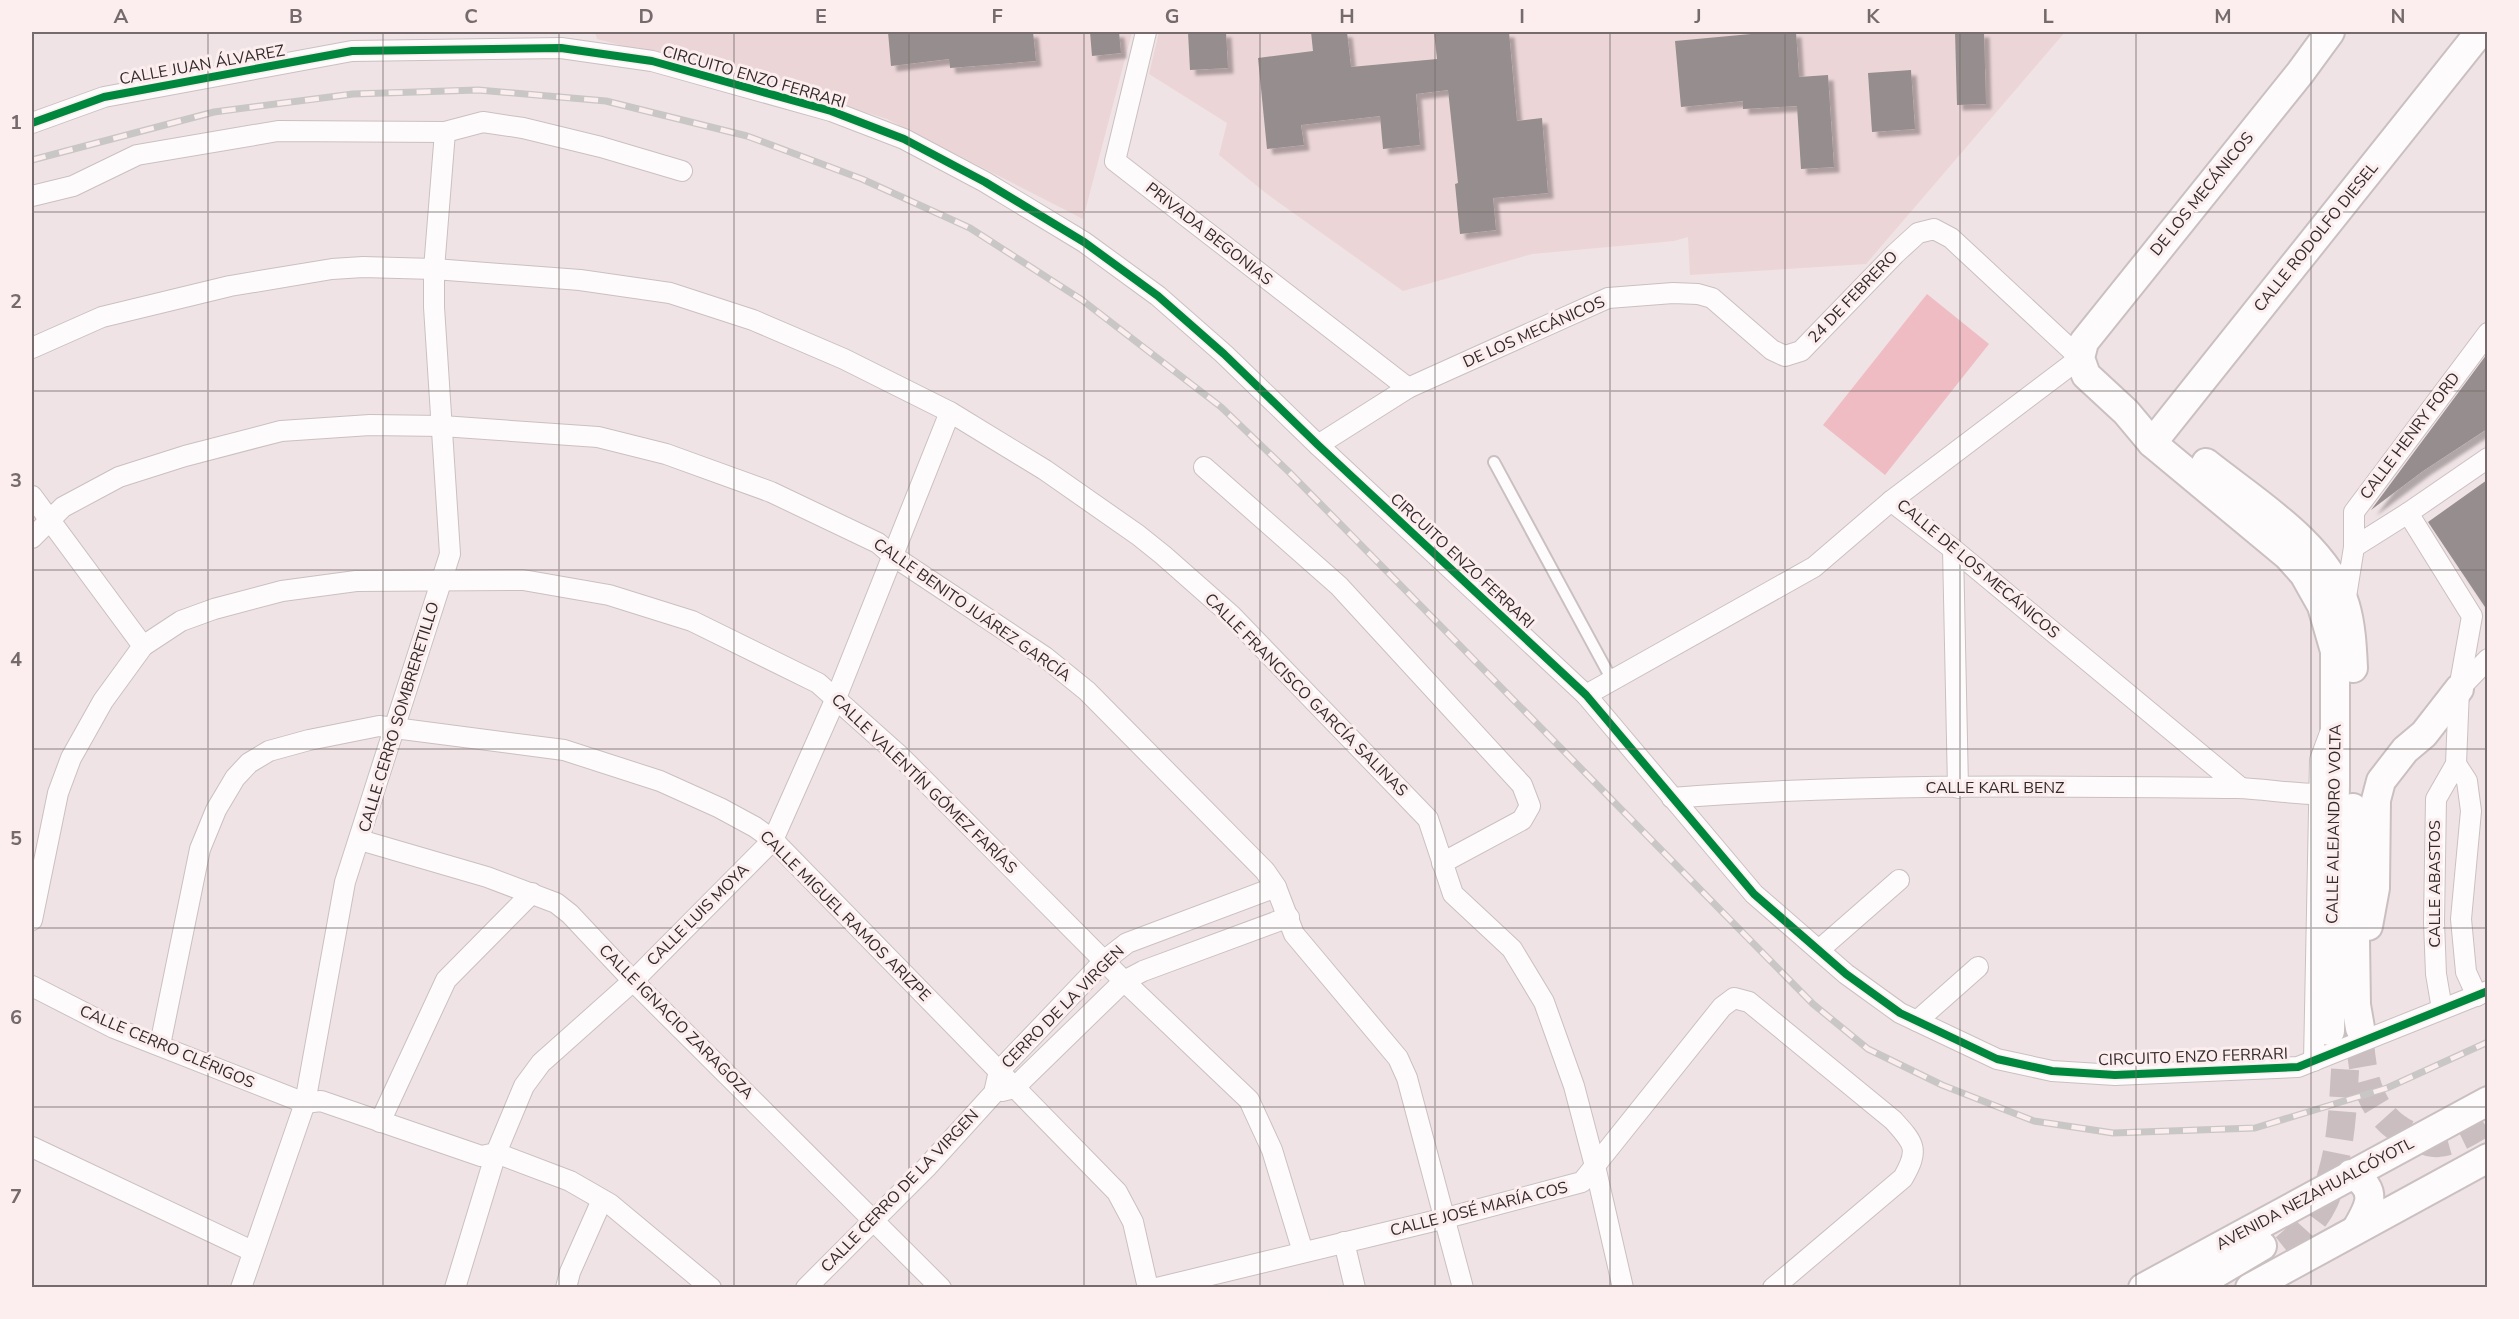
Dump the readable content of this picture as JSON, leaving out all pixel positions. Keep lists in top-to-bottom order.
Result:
{
  "streets": {
    "main road": [
      "DE LOS MECÁNICOS",
      "CALLE RODOLFO DIESEL",
      "CALLE ALEJANDRO VOLTA",
      "AVENIDA NEZAHUALCÓYOTL"
    ],
    "street": [
      "CALLE JUAN ÁLVAREZ",
      "CIRCUITO ENZO FERRARI",
      "PRIVADA BEGONIAS",
      "24 DE FEBRERO",
      "CALLE HENRY FORD",
      "CALLE DE LOS MECÁNICOS",
      "CALLE BENITO JUÁREZ GARCÍA",
      "CALLE FRANCISCO GARCÍA SALINAS",
      "CALLE CERRO SOMBRERETILLO",
      "CALLE VALENTÍN GÓMEZ FARÍAS",
      "CALLE KARL BENZ",
      "CALLE ABASTOS",
      "CALLE LUIS MOYA",
      "CALLE MIGUEL RAMOS ARIZPE",
      "CERRO DE LA VIRGEN",
      "CALLE IGNACIO ZARAGOZA",
      "CALLE CERRO CLÉRIGOS",
      "CALLE CERRO DE LA VIRGEN",
      "CALLE JOSÉ MARÍA COS"
    ]
  },
  "crossings": [
    ["CALLE JUAN ÁLVAREZ", "CIRCUITO ENZO FERRARI"],
    ["CIRCUITO ENZO FERRARI", "DE LOS MECÁNICOS"],
    ["CIRCUITO ENZO FERRARI", "CALLE KARL BENZ"],
    ["CIRCUITO ENZO FERRARI", "CALLE ABASTOS"],
    ["DE LOS MECÁNICOS", "PRIVADA BEGONIAS"],
    ["DE LOS MECÁNICOS", "24 DE FEBRERO"],
    ["DE LOS MECÁNICOS", "CALLE DE LOS MECÁNICOS"],
    ["DE LOS MECÁNICOS", "CALLE ALEJANDRO VOLTA"],
    ["CALLE RODOLFO DIESEL", "CALLE ALEJANDRO VOLTA"],
    ["24 DE FEBRERO", "CALLE ALEJANDRO VOLTA"],
    ["CALLE HENRY FORD", "CALLE ALEJANDRO VOLTA"],
    ["CALLE DE LOS MECÁNICOS", "CALLE KARL BENZ"],
    ["CALLE DE LOS MECÁNICOS", "CALLE ALEJANDRO VOLTA"],
    ["CALLE BENITO JUÁREZ GARCÍA", "CALLE CERRO SOMBRERETILLO"],
    ["CALLE BENITO JUÁREZ GARCÍA", "CALLE LUIS MOYA"],
    ["CALLE BENITO JUÁREZ GARCÍA", "CERRO DE LA VIRGEN"],
    ["CALLE BENITO JUÁREZ GARCÍA", "CALLE JOSÉ MARÍA COS"],
    ["CALLE FRANCISCO GARCÍA SALINAS", "CALLE CERRO SOMBRERETILLO"],
    ["CALLE FRANCISCO GARCÍA SALINAS", "CALLE LUIS MOYA"],
    ["CALLE FRANCISCO GARCÍA SALINAS", "CALLE JOSÉ MARÍA COS"],
    ["CALLE CERRO SOMBRERETILLO", "CALLE VALENTÍN GÓMEZ FARÍAS"],
    ["CALLE CERRO SOMBRERETILLO", "CALLE MIGUEL RAMOS ARIZPE"],
    ["CALLE CERRO SOMBRERETILLO", "CALLE IGNACIO ZARAGOZA"],
    ["CALLE CERRO SOMBRERETILLO", "CALLE CERRO CLÉRIGOS"],
    ["CALLE VALENTÍN GÓMEZ FARÍAS", "CALLE LUIS MOYA"],
    ["CALLE VALENTÍN GÓMEZ FARÍAS", "CERRO DE LA VIRGEN"],
    ["CALLE VALENTÍN GÓMEZ FARÍAS", "CALLE JOSÉ MARÍA COS"],
    ["CALLE LUIS MOYA", "CALLE MIGUEL RAMOS ARIZPE"],
    ["CALLE LUIS MOYA", "CALLE IGNACIO ZARAGOZA"],
    ["CALLE LUIS MOYA", "CALLE CERRO CLÉRIGOS"],
    ["CALLE MIGUEL RAMOS ARIZPE", "CERRO DE LA VIRGEN"],
    ["CALLE MIGUEL RAMOS ARIZPE", "CALLE CERRO CLÉRIGOS"],
    ["CERRO DE LA VIRGEN", "CALLE CERRO DE LA VIRGEN"],
    ["CALLE IGNACIO ZARAGOZA", "CALLE CERRO DE LA VIRGEN"]
  ],
  "grid": {
    "columns": [
      "A",
      "B",
      "C",
      "D",
      "E",
      "F",
      "G",
      "H",
      "I",
      "J",
      "K",
      "L",
      "M",
      "N"
    ],
    "rows": [
      "1",
      "2",
      "3",
      "4",
      "5",
      "6",
      "7"
    ]
  }
}
